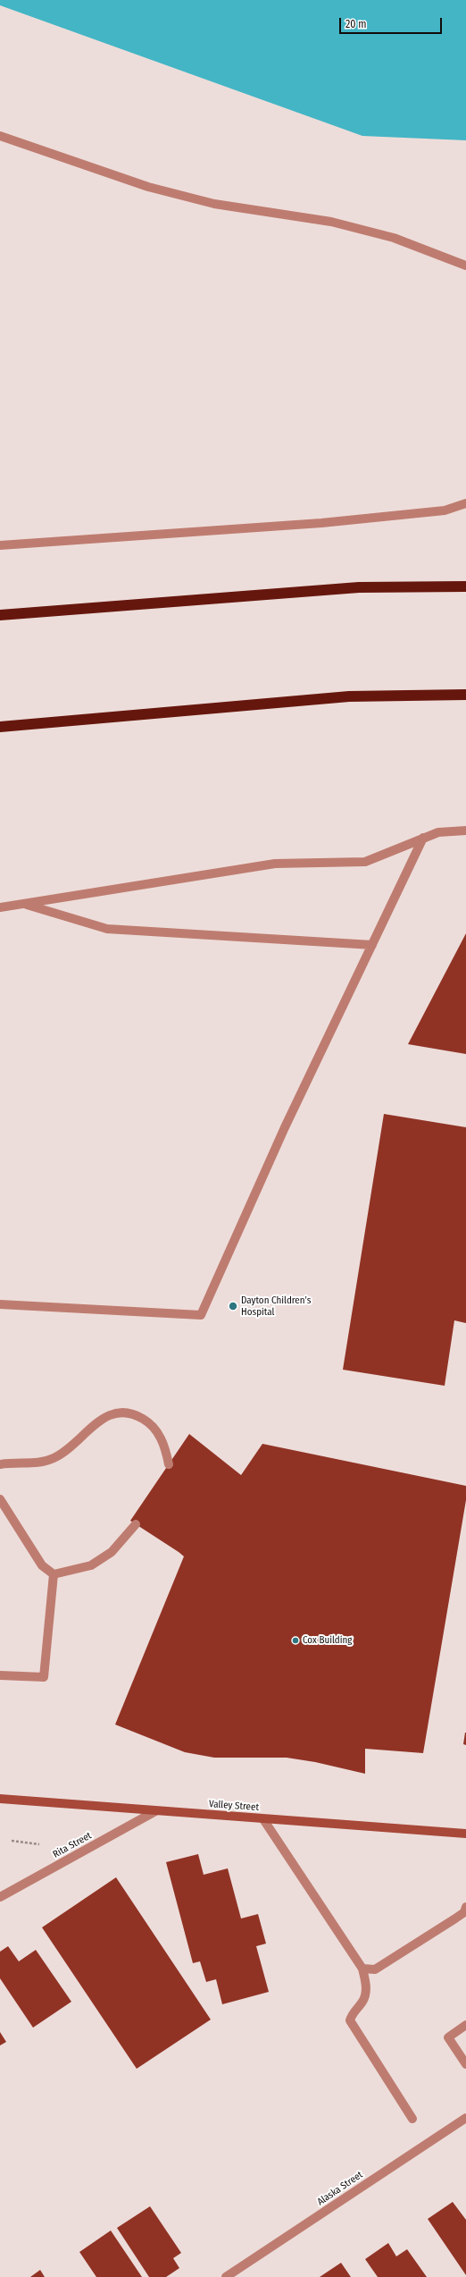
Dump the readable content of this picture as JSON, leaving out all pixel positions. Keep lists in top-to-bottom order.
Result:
{
  "streets": {
    "main road": ["Valley Street"],
    "street": ["Rita Street", "Alaska Street"]
  },
  "crossings": [
    ["Valley Street", "Rita Street"]
  ],
  "places": ["Dayton Children’s Hospital", "Cox Building"],
  "scale_bar": "20 m"
}
